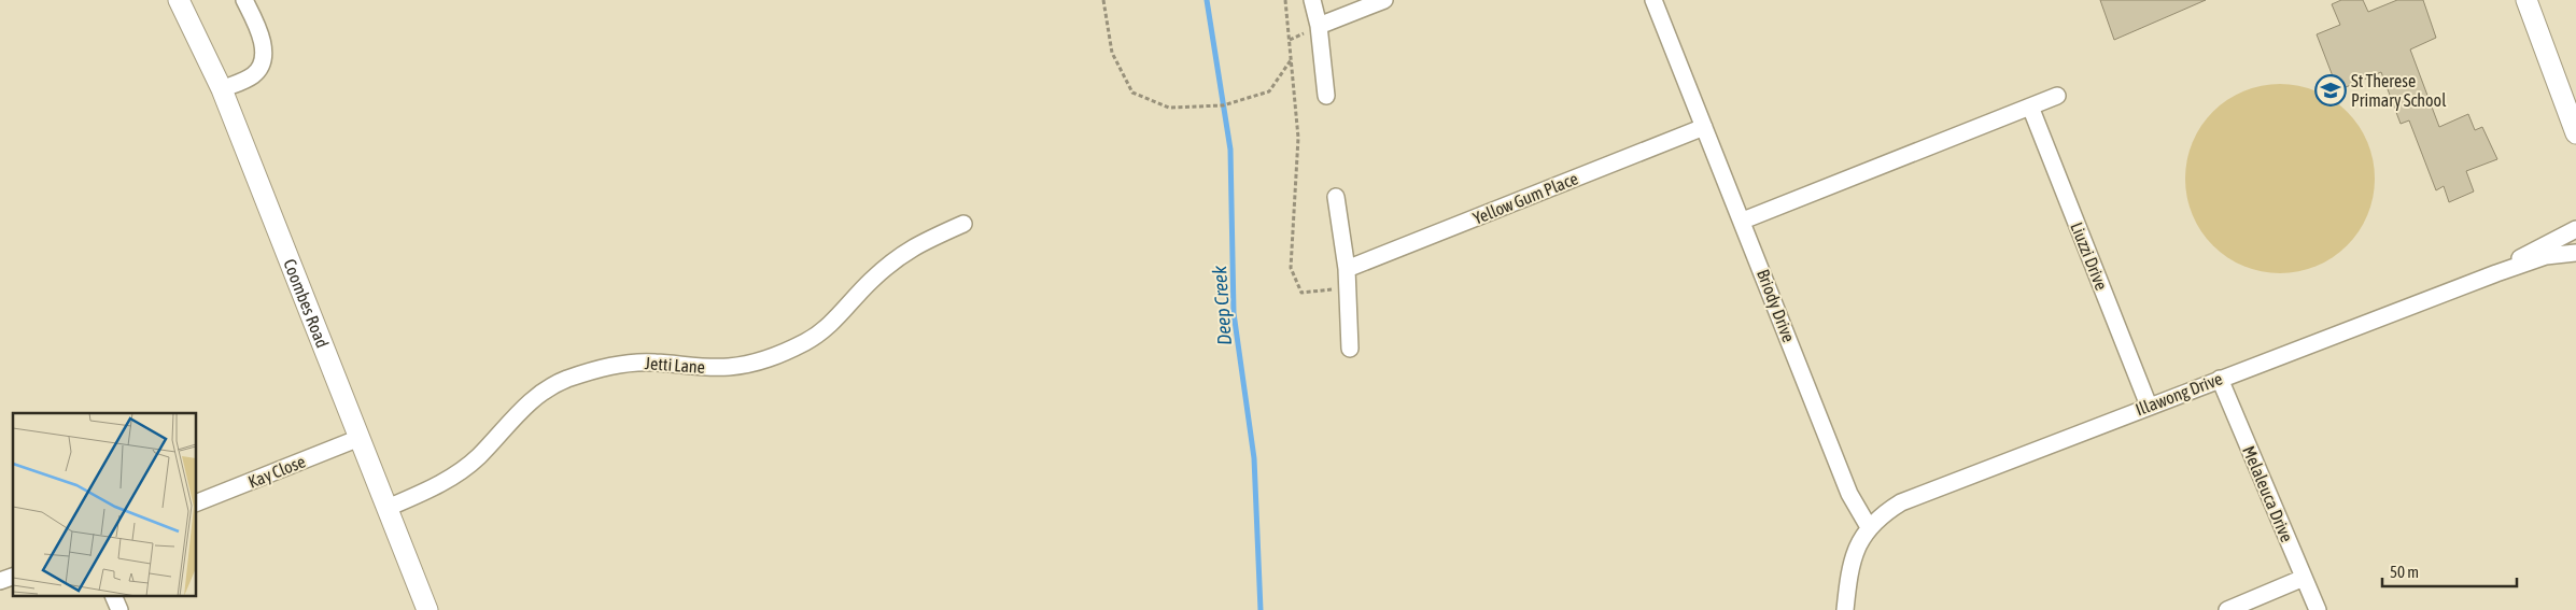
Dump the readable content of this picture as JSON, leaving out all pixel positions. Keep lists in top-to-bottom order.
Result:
{
  "streets": {
    "street": [
      "Yellow Gum Place",
      "Liuzzi Drive",
      "Coombes Road",
      "Briody Drive",
      "Jetti Lane",
      "Illawong Drive",
      "Kay Close",
      "Melaleuca Drive"
    ]
  },
  "crossings": [
    ["Yellow Gum Place", "Briody Drive"],
    ["Liuzzi Drive", "Illawong Drive"],
    ["Coombes Road", "Jetti Lane"],
    ["Coombes Road", "Kay Close"],
    ["Briody Drive", "Illawong Drive"],
    ["Illawong Drive", "Melaleuca Drive"]
  ],
  "water": ["Deep Creek"],
  "places": {
    "school or university": ["St Therese Primary School"]
  },
  "scale_bar": "50 m"
}
